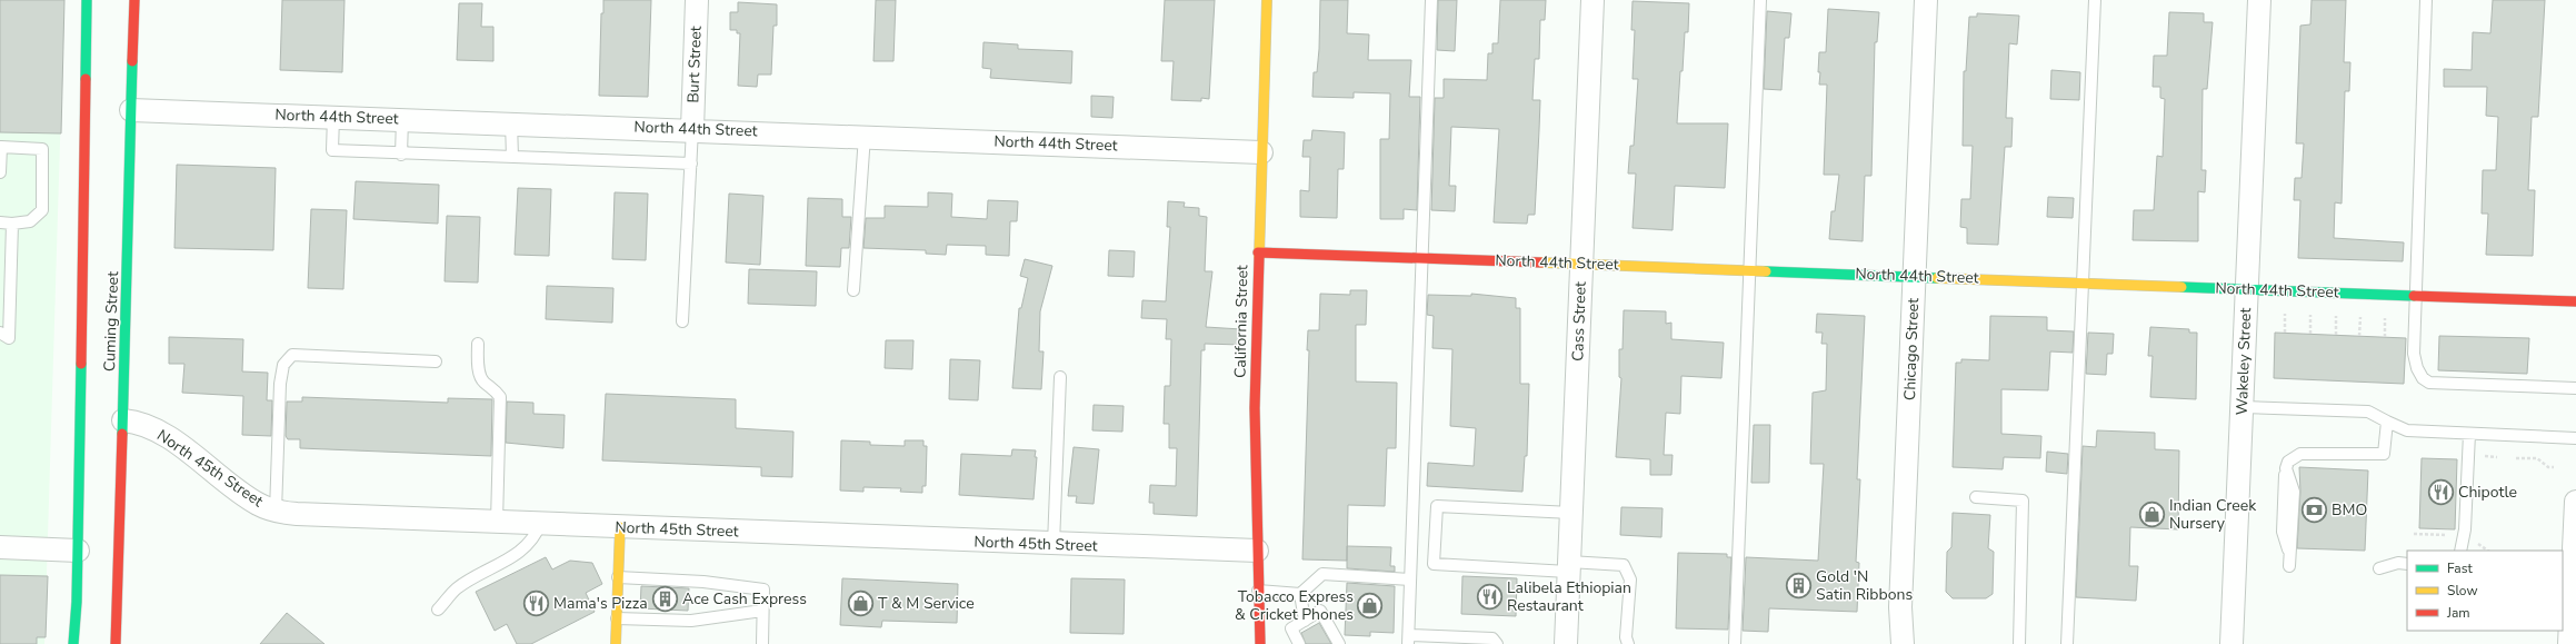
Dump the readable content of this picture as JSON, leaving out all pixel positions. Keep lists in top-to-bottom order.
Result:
{
  "streets": {
    "street": [
      "Burt Street",
      "North 44th Street",
      "Cuming Street",
      "California Street",
      "Cass Street",
      "Chicago Street",
      "Wakeley Street",
      "North 45th Street"
    ]
  },
  "crossings": [
    ["Burt Street", "North 44th Street"],
    ["North 44th Street", "Cuming Street"],
    ["North 44th Street", "California Street"],
    ["North 44th Street", "Cass Street"],
    ["North 44th Street", "Chicago Street"],
    ["North 44th Street", "Wakeley Street"],
    ["Cuming Street", "North 45th Street"],
    ["California Street", "North 45th Street"]
  ],
  "places": {
    "restaurant": ["Chipotle", "Lalibela Ethiopian Restaurant", "Mama's Pizza"],
    "bank": ["BMO"],
    "shop": ["Indian Creek Nursery", "T & M Service", "Tobacco Express & Cricket Phones"],
    "building": ["Gold 'N Satin Ribbons", "Ace Cash Express"]
  },
  "legend": ["Fast", "Slow", "Jam"]
}
